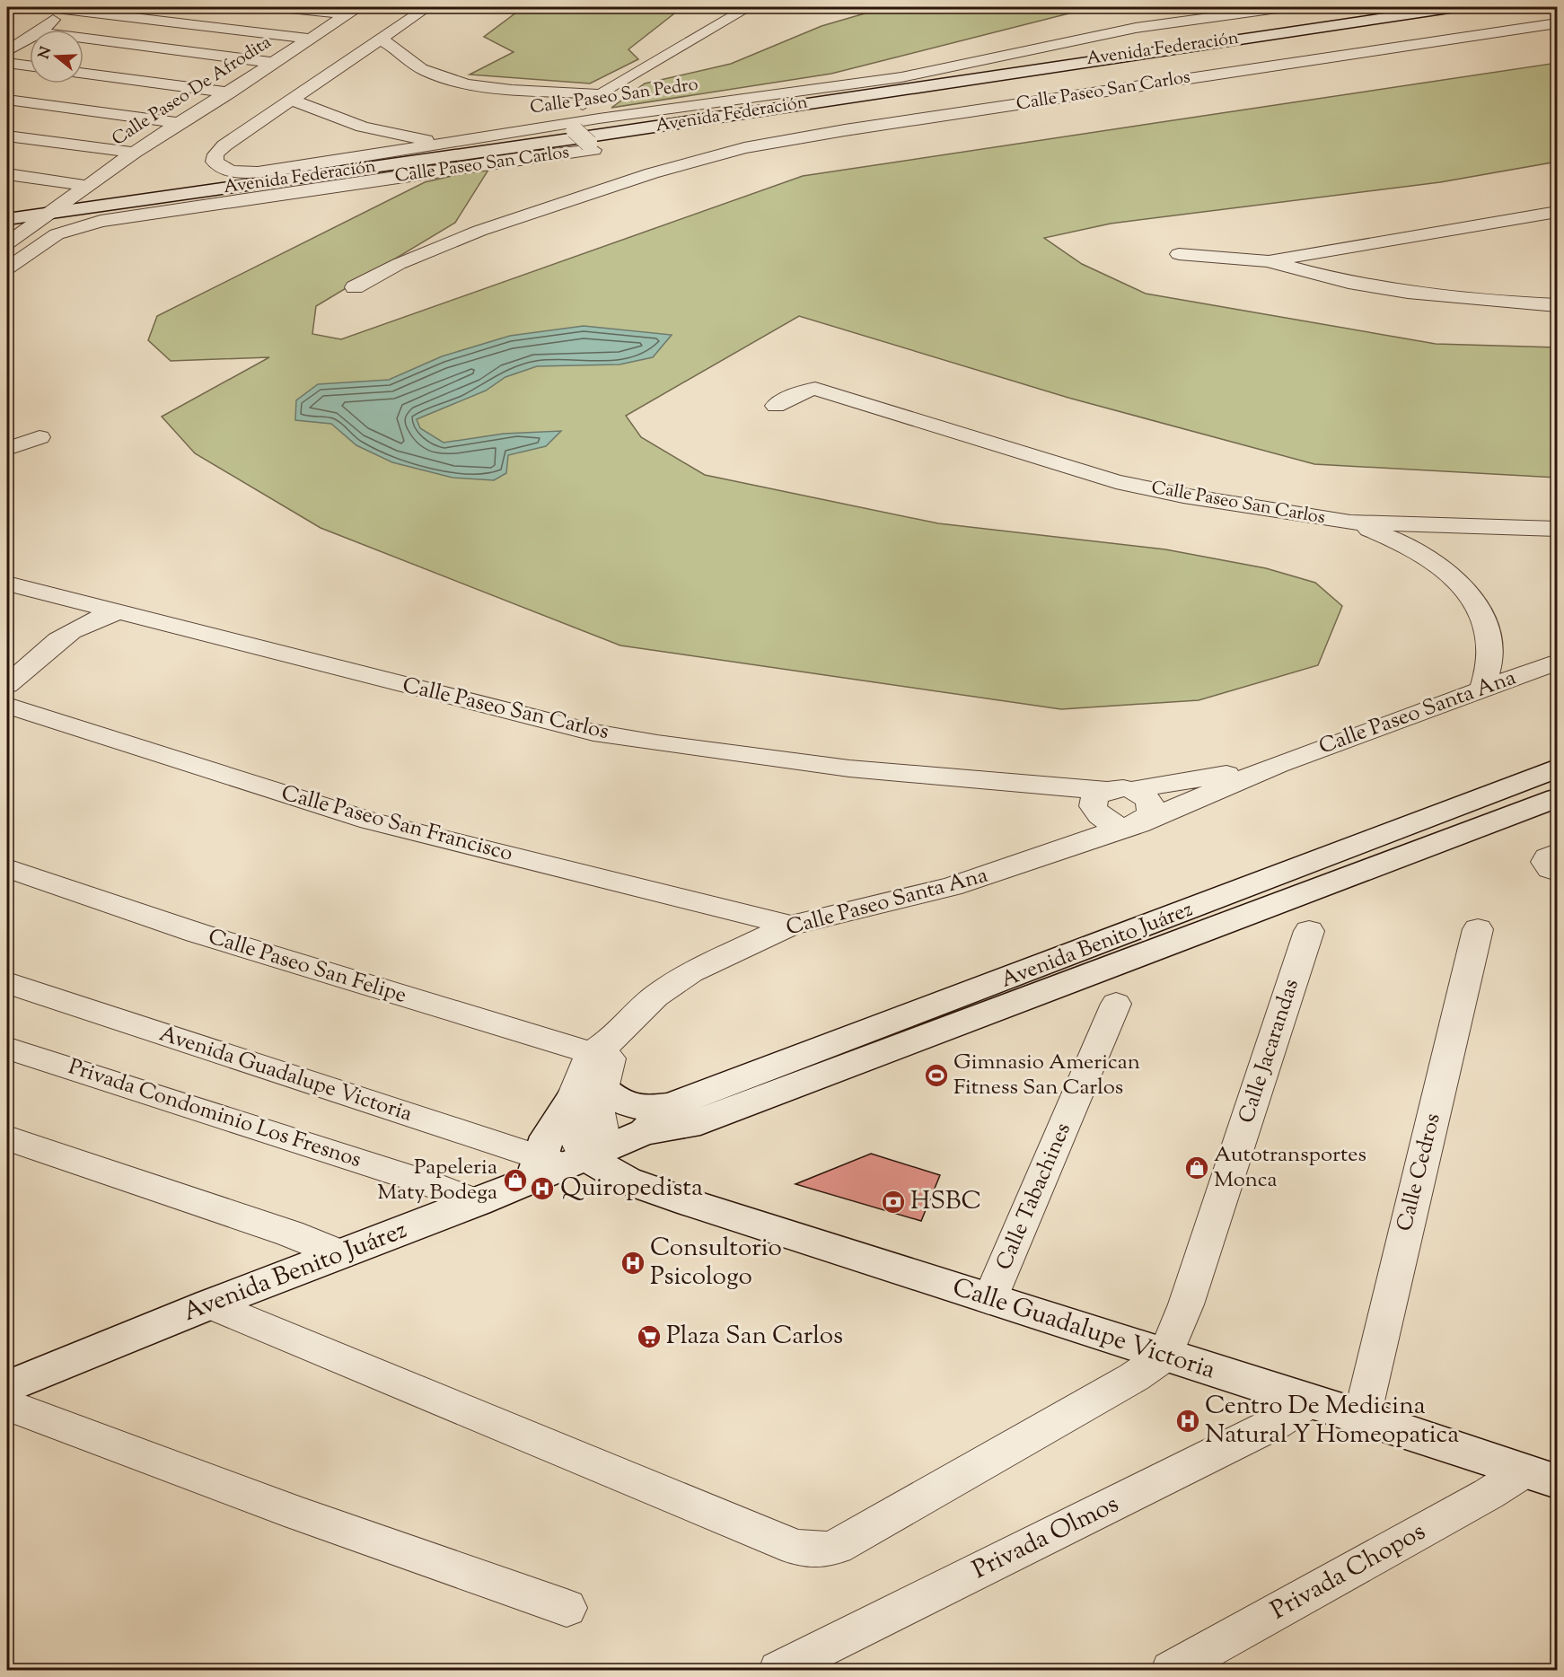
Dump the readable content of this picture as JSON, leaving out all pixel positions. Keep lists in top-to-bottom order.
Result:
{
  "streets": {
    "main road": ["Avenida Federación", "Avenida Benito Juárez", "Calle Guadalupe Victoria"],
    "street": [
      "Calle Paseo De Afrodita",
      "Calle Paseo San Carlos",
      "Calle Paseo San Pedro",
      "Calle Paseo Santa Ana",
      "Calle Paseo San Francisco",
      "Calle Paseo San Felipe",
      "Calle Jacarandas",
      "Avenida Guadalupe Victoria",
      "Privada Condominio Los Fresnos",
      "Calle Cedros",
      "Calle Tabachines",
      "Privada Olmos",
      "Privada Chopos"
    ]
  },
  "crossings": [
    ["Avenida Federación", "Calle Paseo De Afrodita"],
    ["Calle Paseo San Carlos", "Calle Paseo San Pedro"],
    ["Calle Paseo San Carlos", "Calle Paseo Santa Ana"],
    ["Calle Paseo Santa Ana", "Calle Paseo San Francisco"],
    ["Calle Paseo Santa Ana", "Calle Paseo San Felipe"],
    ["Avenida Benito Juárez", "Avenida Guadalupe Victoria"],
    ["Avenida Benito Juárez", "Privada Condominio Los Fresnos"],
    ["Avenida Benito Juárez", "Calle Guadalupe Victoria"],
    ["Calle Jacarandas", "Calle Guadalupe Victoria"],
    ["Avenida Guadalupe Victoria", "Calle Guadalupe Victoria"],
    ["Calle Cedros", "Calle Guadalupe Victoria"],
    ["Calle Tabachines", "Calle Guadalupe Victoria"],
    ["Calle Guadalupe Victoria", "Privada Olmos"],
    ["Calle Guadalupe Victoria", "Privada Chopos"]
  ],
  "places": {
    "sports": ["Gimnasio American Fitness San Carlos"],
    "shop": ["Autotransportes Monca", "Papeleria Maty Bodega"],
    "hospital": ["Quiropedista", "Consultorio Psicologo", "Centro De Medicina Natural Y Homeopatica"],
    "bank": ["HSBC"],
    "supermarket": ["Plaza San Carlos"]
  },
  "north": "left"
}
